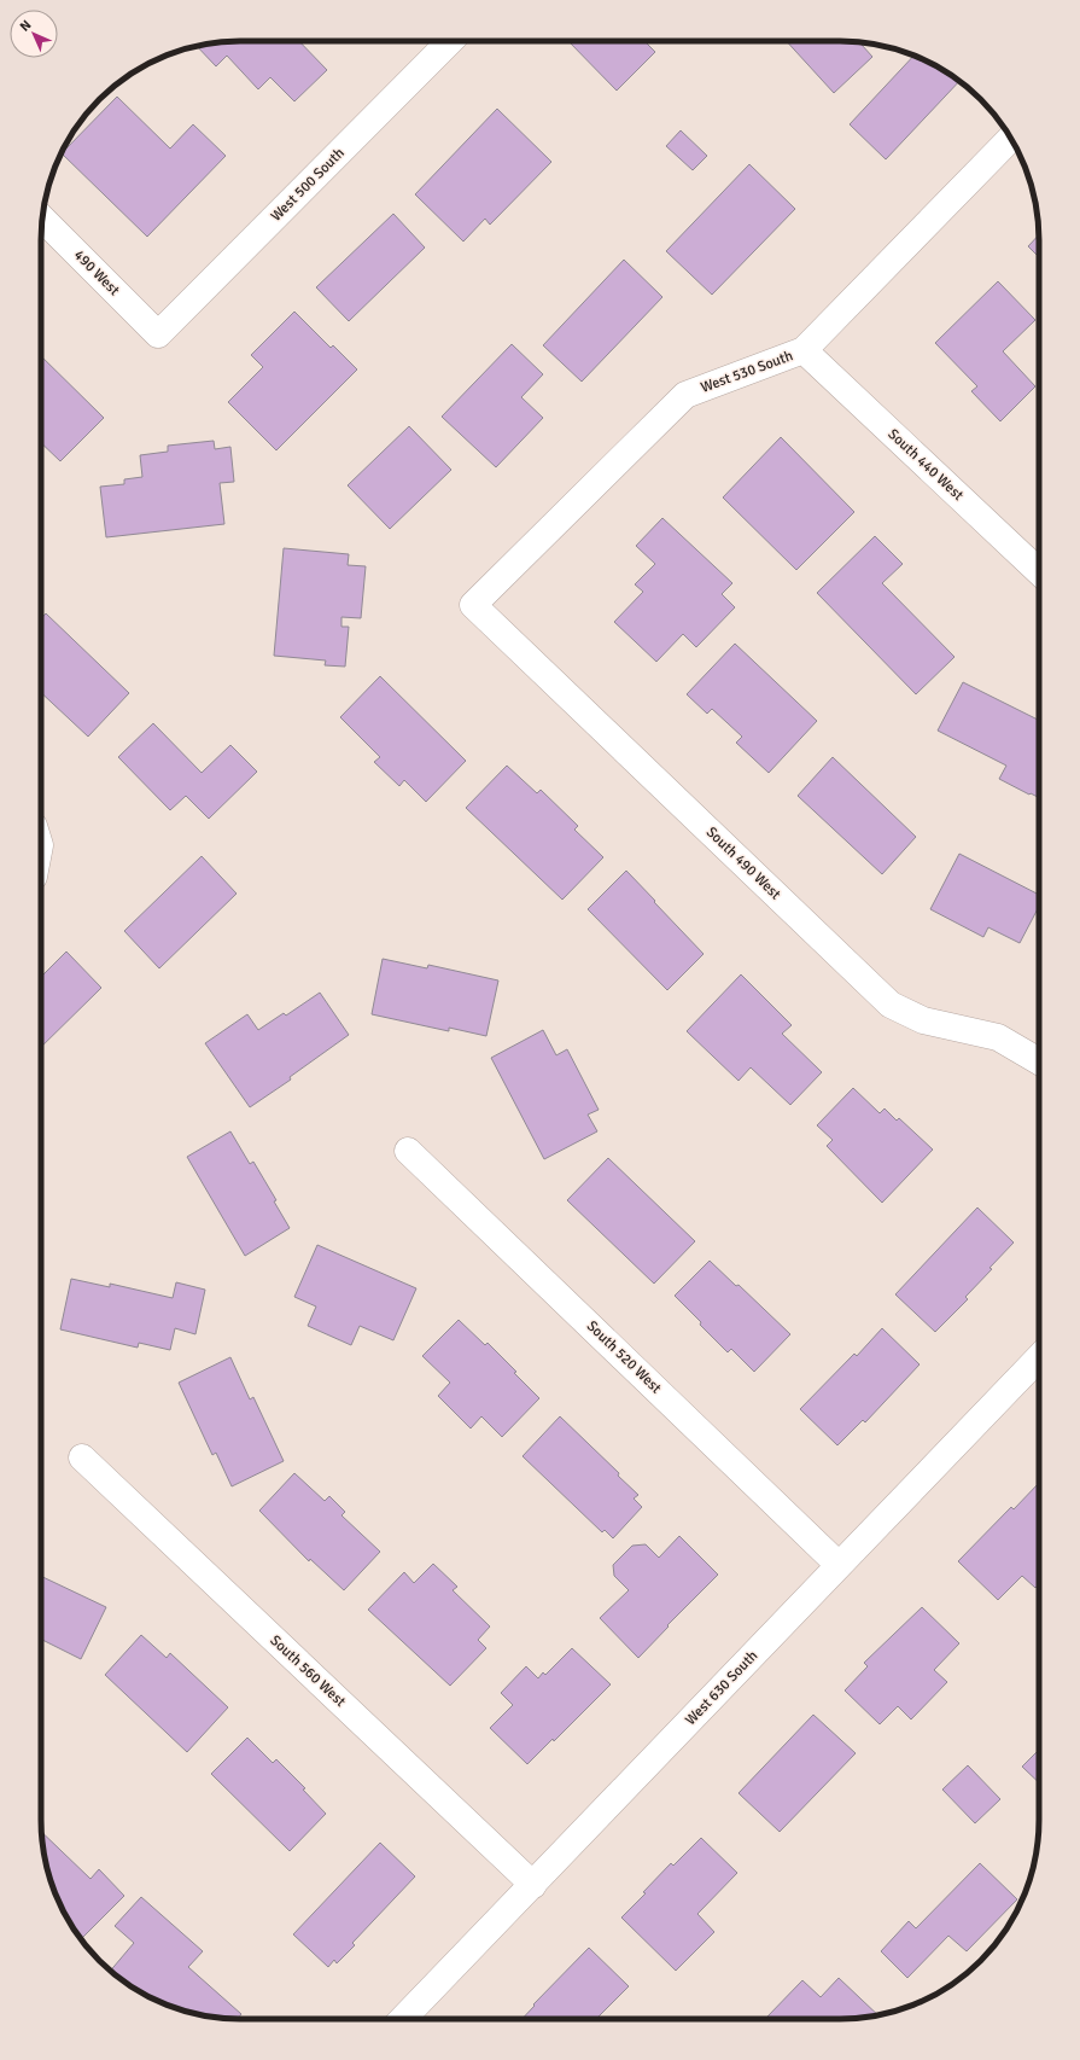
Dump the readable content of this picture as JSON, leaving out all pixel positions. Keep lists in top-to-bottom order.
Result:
{
  "streets": {
    "street": [
      "West 500 South",
      "490 West",
      "West 530 South",
      "South 440 West",
      "South 490 West",
      "South 520 West",
      "South 560 West",
      "West 630 South"
    ]
  },
  "crossings": [
    ["West 500 South", "490 West"],
    ["West 530 South", "South 440 West"],
    ["West 530 South", "South 490 West"],
    ["South 520 West", "West 630 South"],
    ["South 560 West", "West 630 South"]
  ],
  "north": "top left"
}
